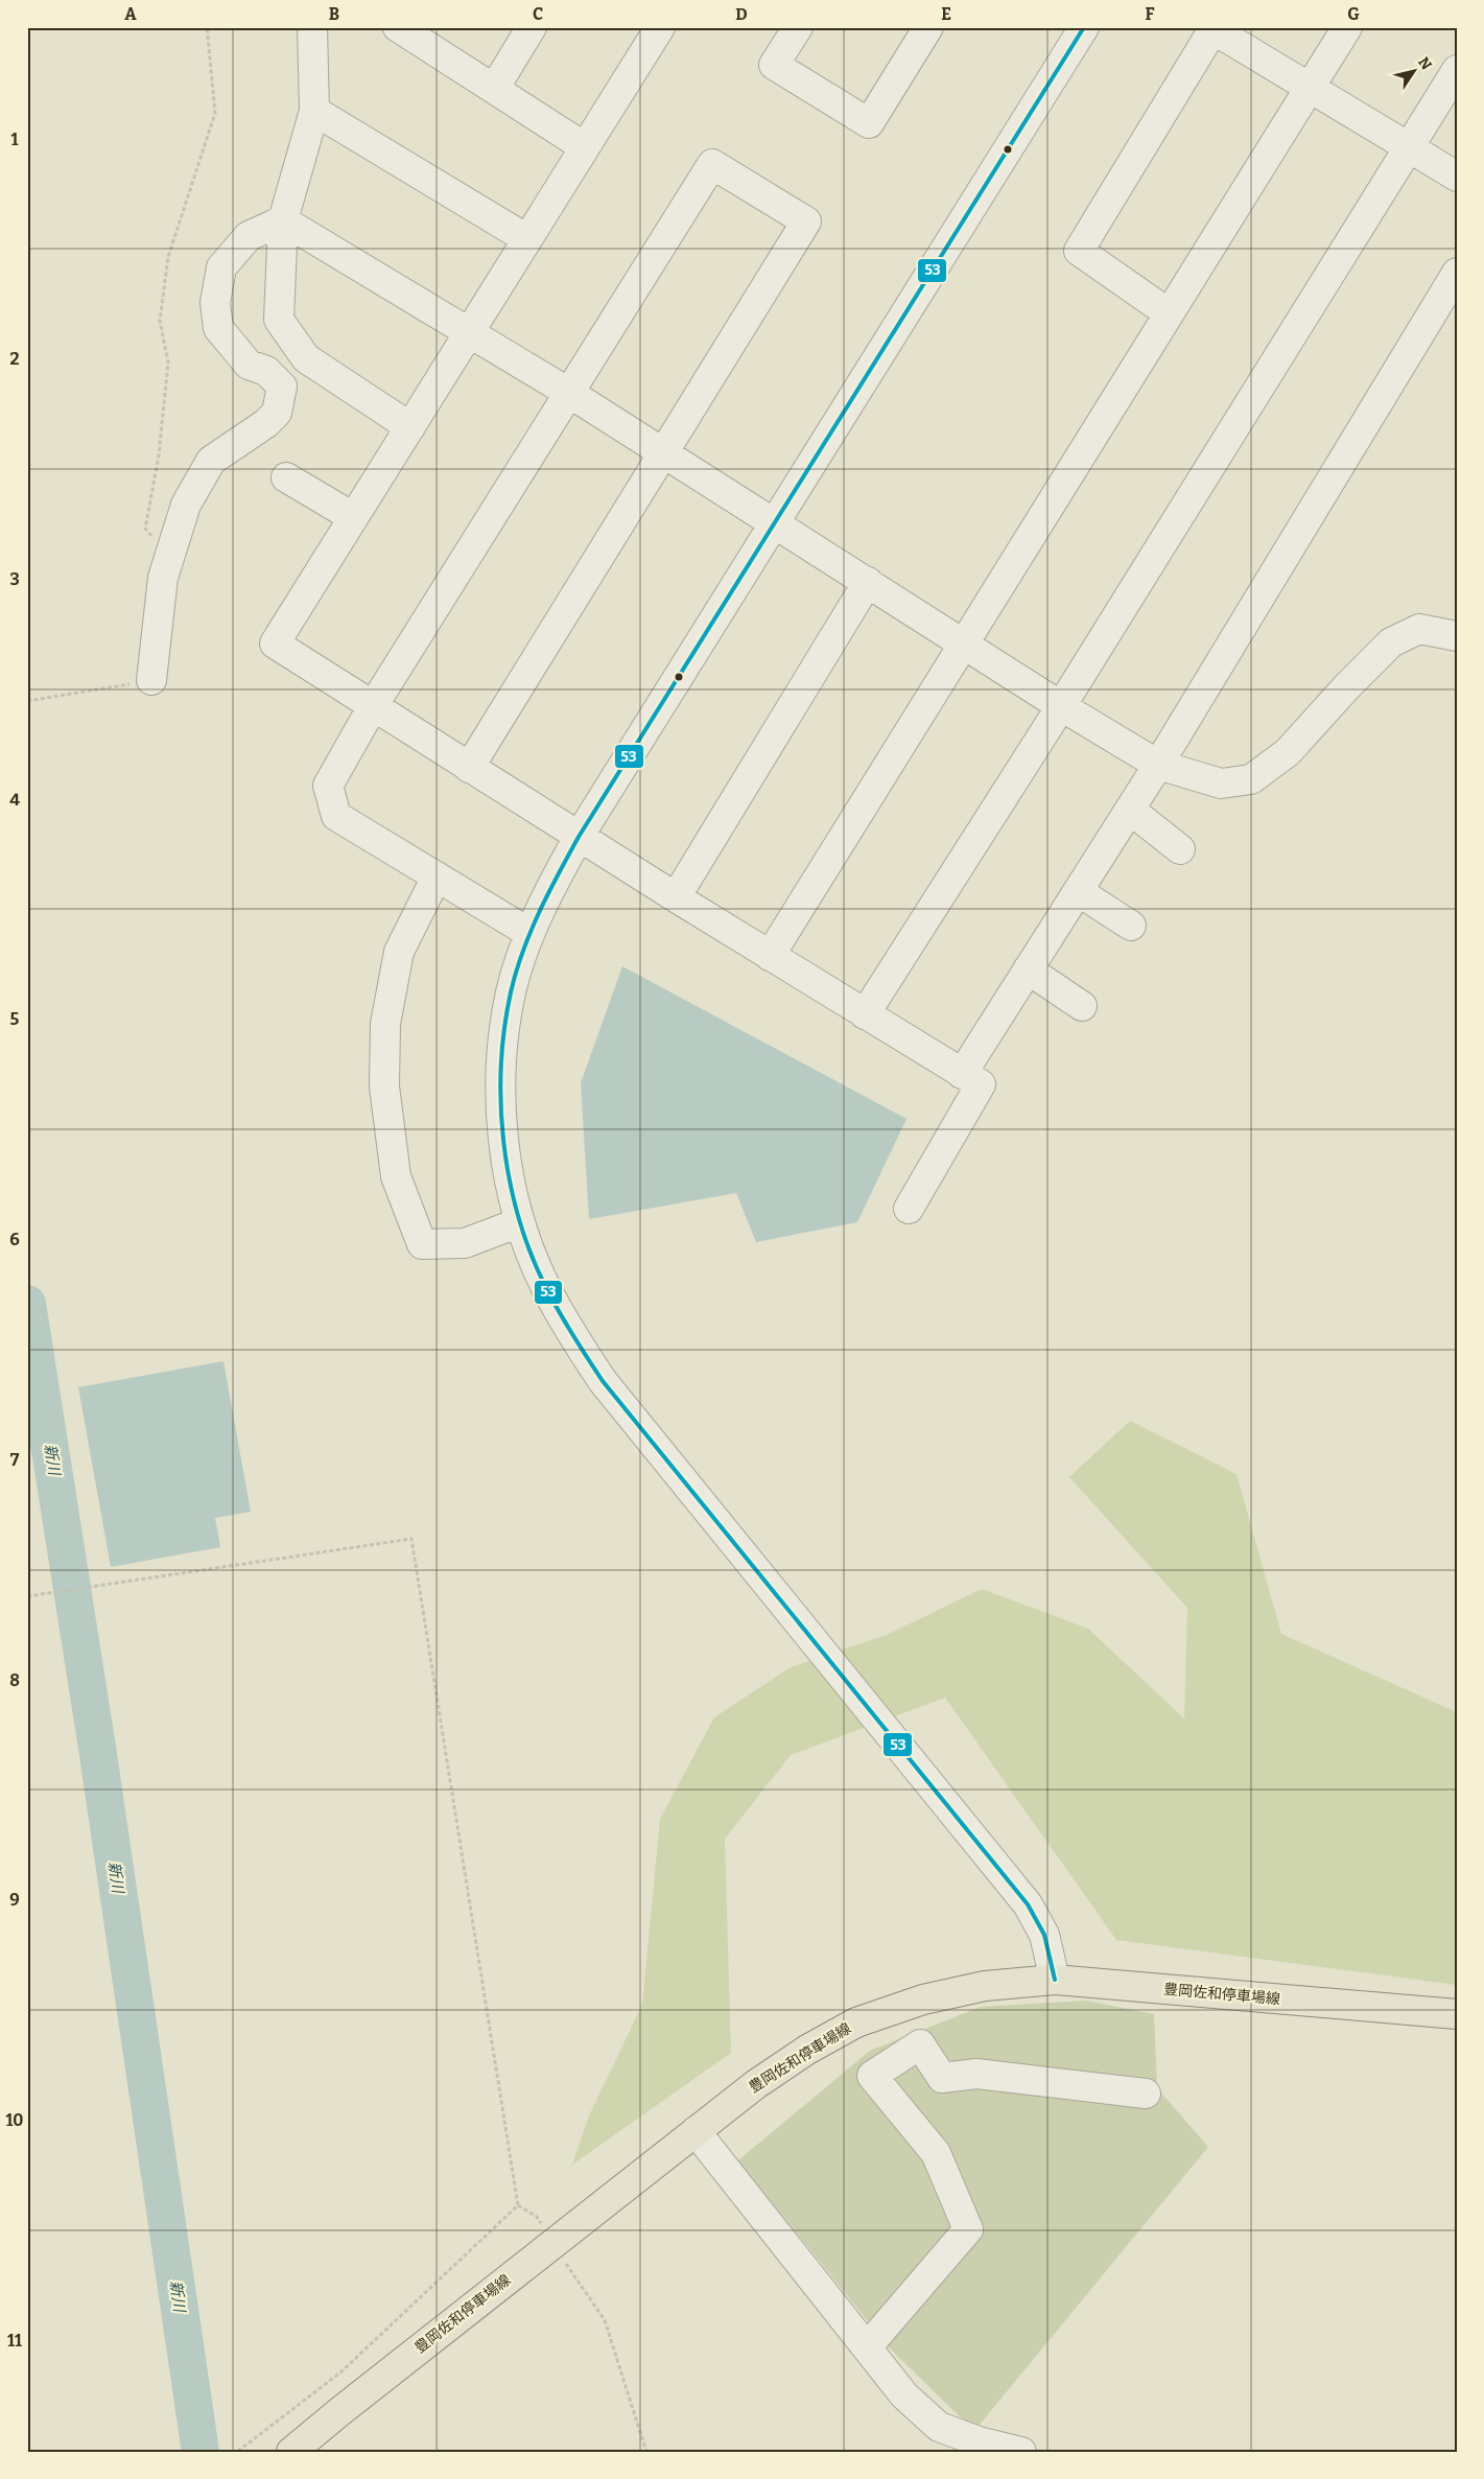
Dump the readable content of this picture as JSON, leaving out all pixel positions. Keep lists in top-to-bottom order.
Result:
{
  "streets": {
    "main road": ["豊岡佐和停車場線"]
  },
  "water": ["新川"],
  "lines": ["transit line 53"],
  "north": "top right",
  "grid": {
    "columns": [
      "A",
      "B",
      "C",
      "D",
      "E",
      "F",
      "G"
    ],
    "rows": [
      "1",
      "2",
      "3",
      "4",
      "5",
      "6",
      "7",
      "8",
      "9",
      "10",
      "11"
    ]
  }
}
